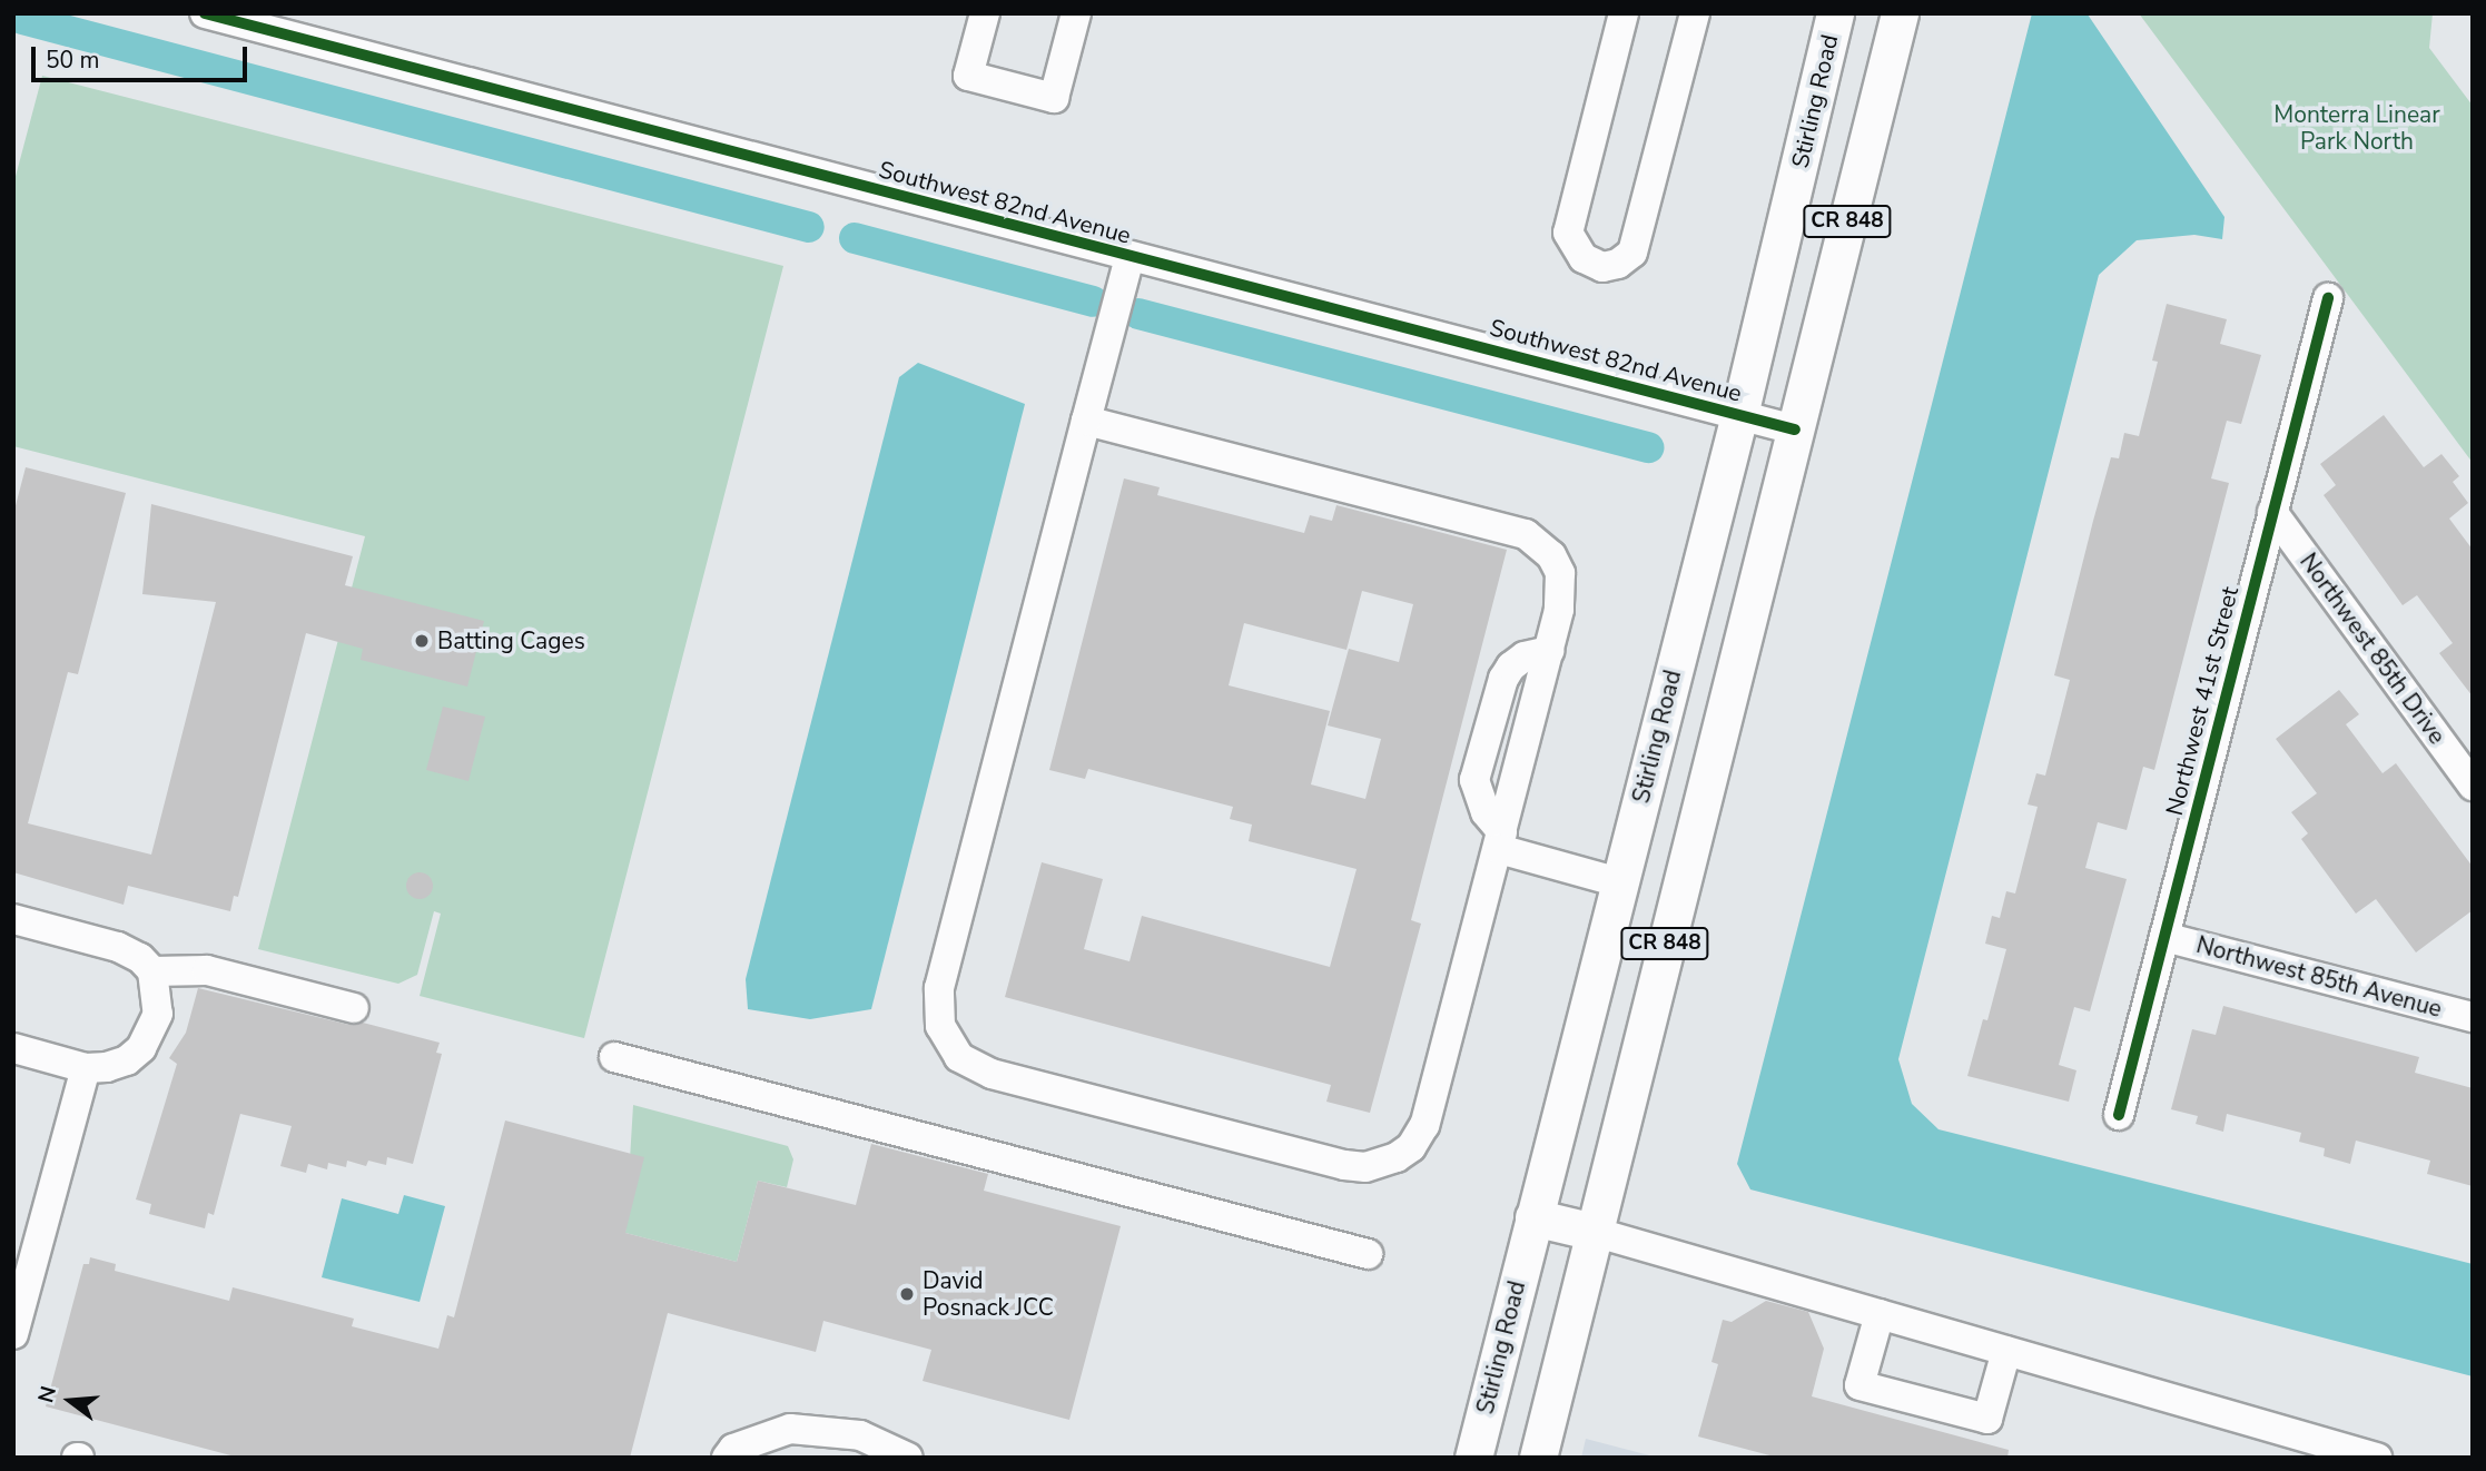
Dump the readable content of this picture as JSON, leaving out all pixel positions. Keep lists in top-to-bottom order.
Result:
{
  "streets": {
    "main road": ["Stirling Road", "CR 848"],
    "street": [
      "Southwest 82nd Avenue",
      "Northwest 85th Drive",
      "Northwest 41st Street",
      "Northwest 85th Avenue"
    ]
  },
  "crossings": [
    ["Stirling Road", "Southwest 82nd Avenue"],
    ["Southwest 82nd Avenue", "CR 848"],
    ["Northwest 85th Drive", "Northwest 41st Street"],
    ["Northwest 41st Street", "Northwest 85th Avenue"]
  ],
  "parks": ["Monterra Linear Park North"],
  "places": ["Batting Cages", "David Posnack JCC"],
  "scale_bar": "50 m",
  "north": "left"
}
